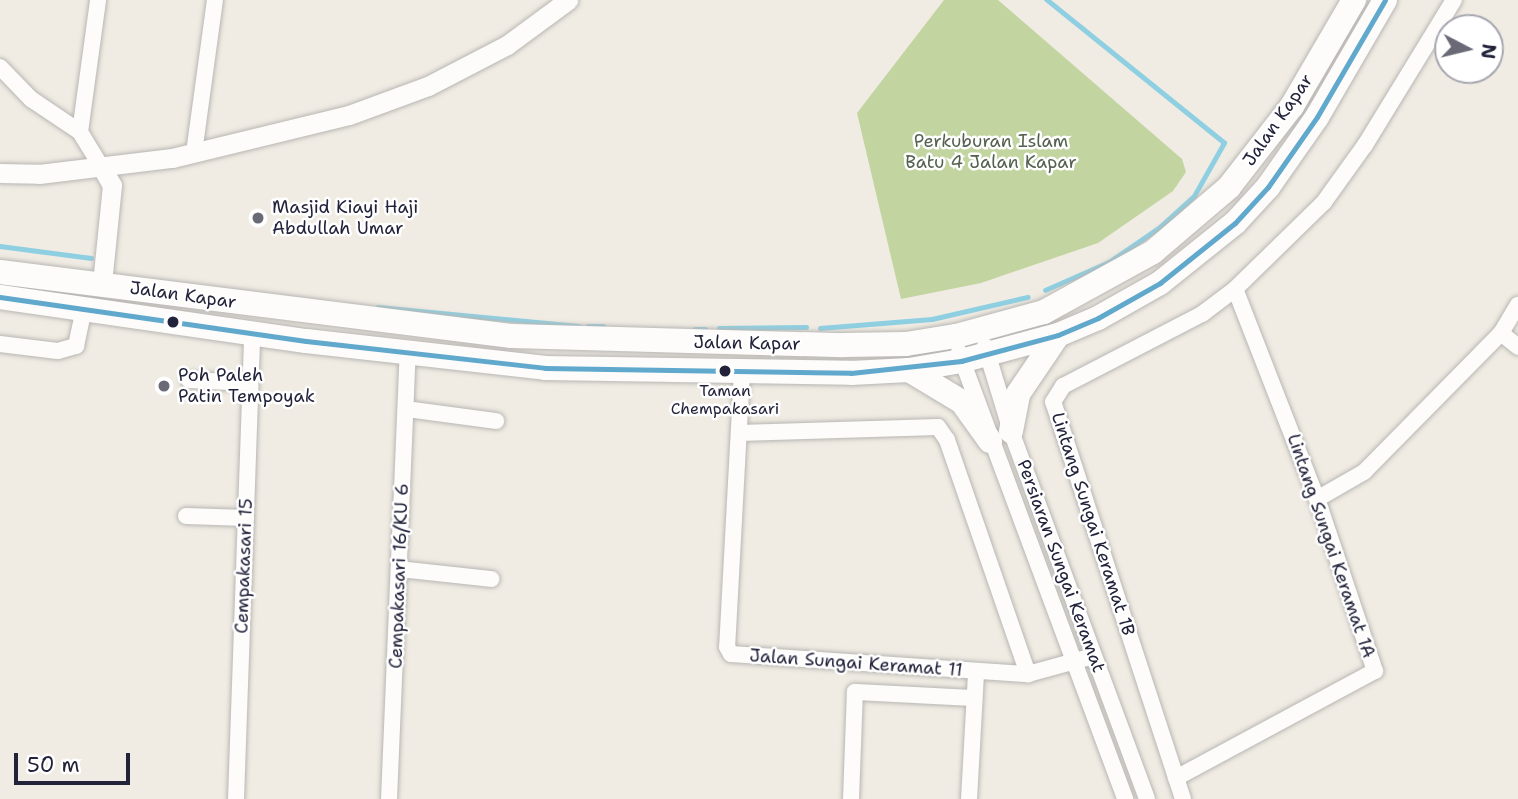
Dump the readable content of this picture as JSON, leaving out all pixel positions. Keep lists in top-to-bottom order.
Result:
{
  "streets": {
    "highway": ["Jalan Kapar"],
    "street": [
      "Lintang Sungai Keramat 1B",
      "Lintang Sungai Keramat 1A",
      "Cempakasari 15",
      "Persiaran Sungai Keramat",
      "Cempakasari 16/KU 6",
      "Jalan Sungai Keramat 11"
    ]
  },
  "crossings": [
    ["Jalan Kapar", "Cempakasari 15"],
    ["Jalan Kapar", "Persiaran Sungai Keramat"],
    ["Jalan Kapar", "Cempakasari 16/KU 6"],
    ["Jalan Kapar", "Jalan Sungai Keramat 11"],
    ["Lintang Sungai Keramat 1B", "Lintang Sungai Keramat 1A"],
    ["Persiaran Sungai Keramat", "Jalan Sungai Keramat 11"]
  ],
  "parks": ["Perkuburan Islam Batu 4 Jalan Kapar"],
  "places": ["Masjid Kiayi Haji Abdullah Umar", "Taman Chempakasari", "Poh Paleh Patin Tempoyak"],
  "scale_bar": "50 m",
  "north": "right"
}
